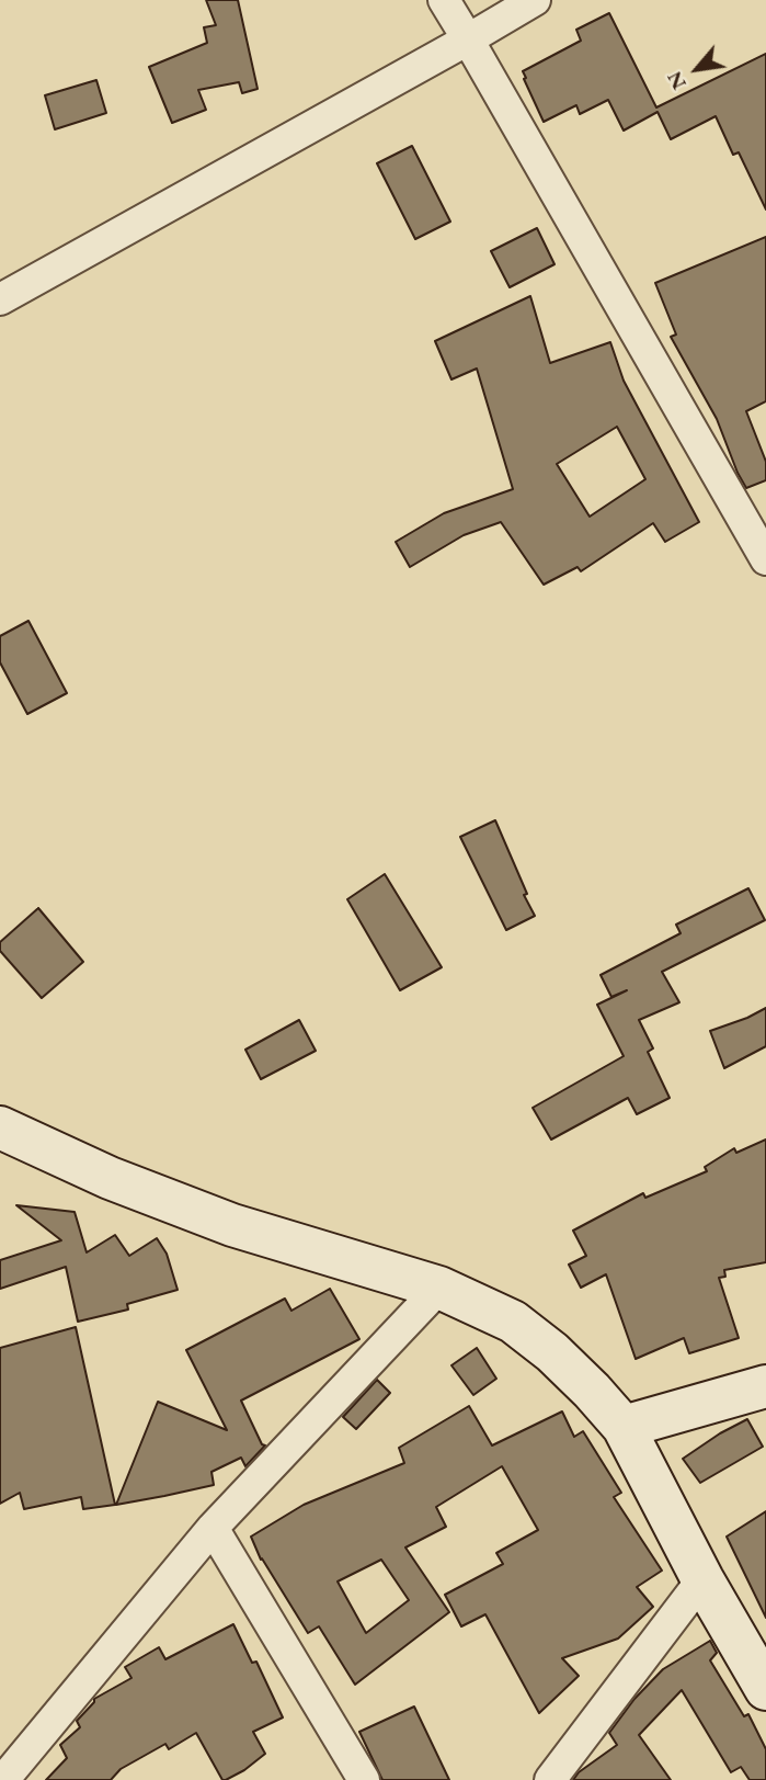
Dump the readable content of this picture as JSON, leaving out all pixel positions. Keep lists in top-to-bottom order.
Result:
{
  "north": "bottom left"
}
